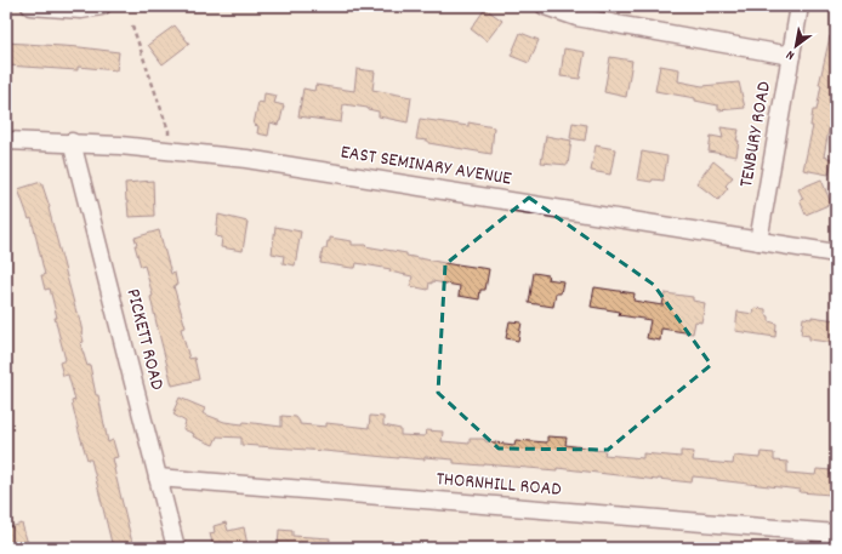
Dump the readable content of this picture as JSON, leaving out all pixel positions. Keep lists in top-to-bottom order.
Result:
{
  "streets": {
    "street": [
      "TENBURY ROAD",
      "EAST SEMINARY AVENUE",
      "PICKETT ROAD",
      "THORNHILL ROAD"
    ]
  },
  "crossings": [
    ["TENBURY ROAD", "EAST SEMINARY AVENUE"],
    ["EAST SEMINARY AVENUE", "PICKETT ROAD"],
    ["PICKETT ROAD", "THORNHILL ROAD"]
  ],
  "north": "bottom left"
}
